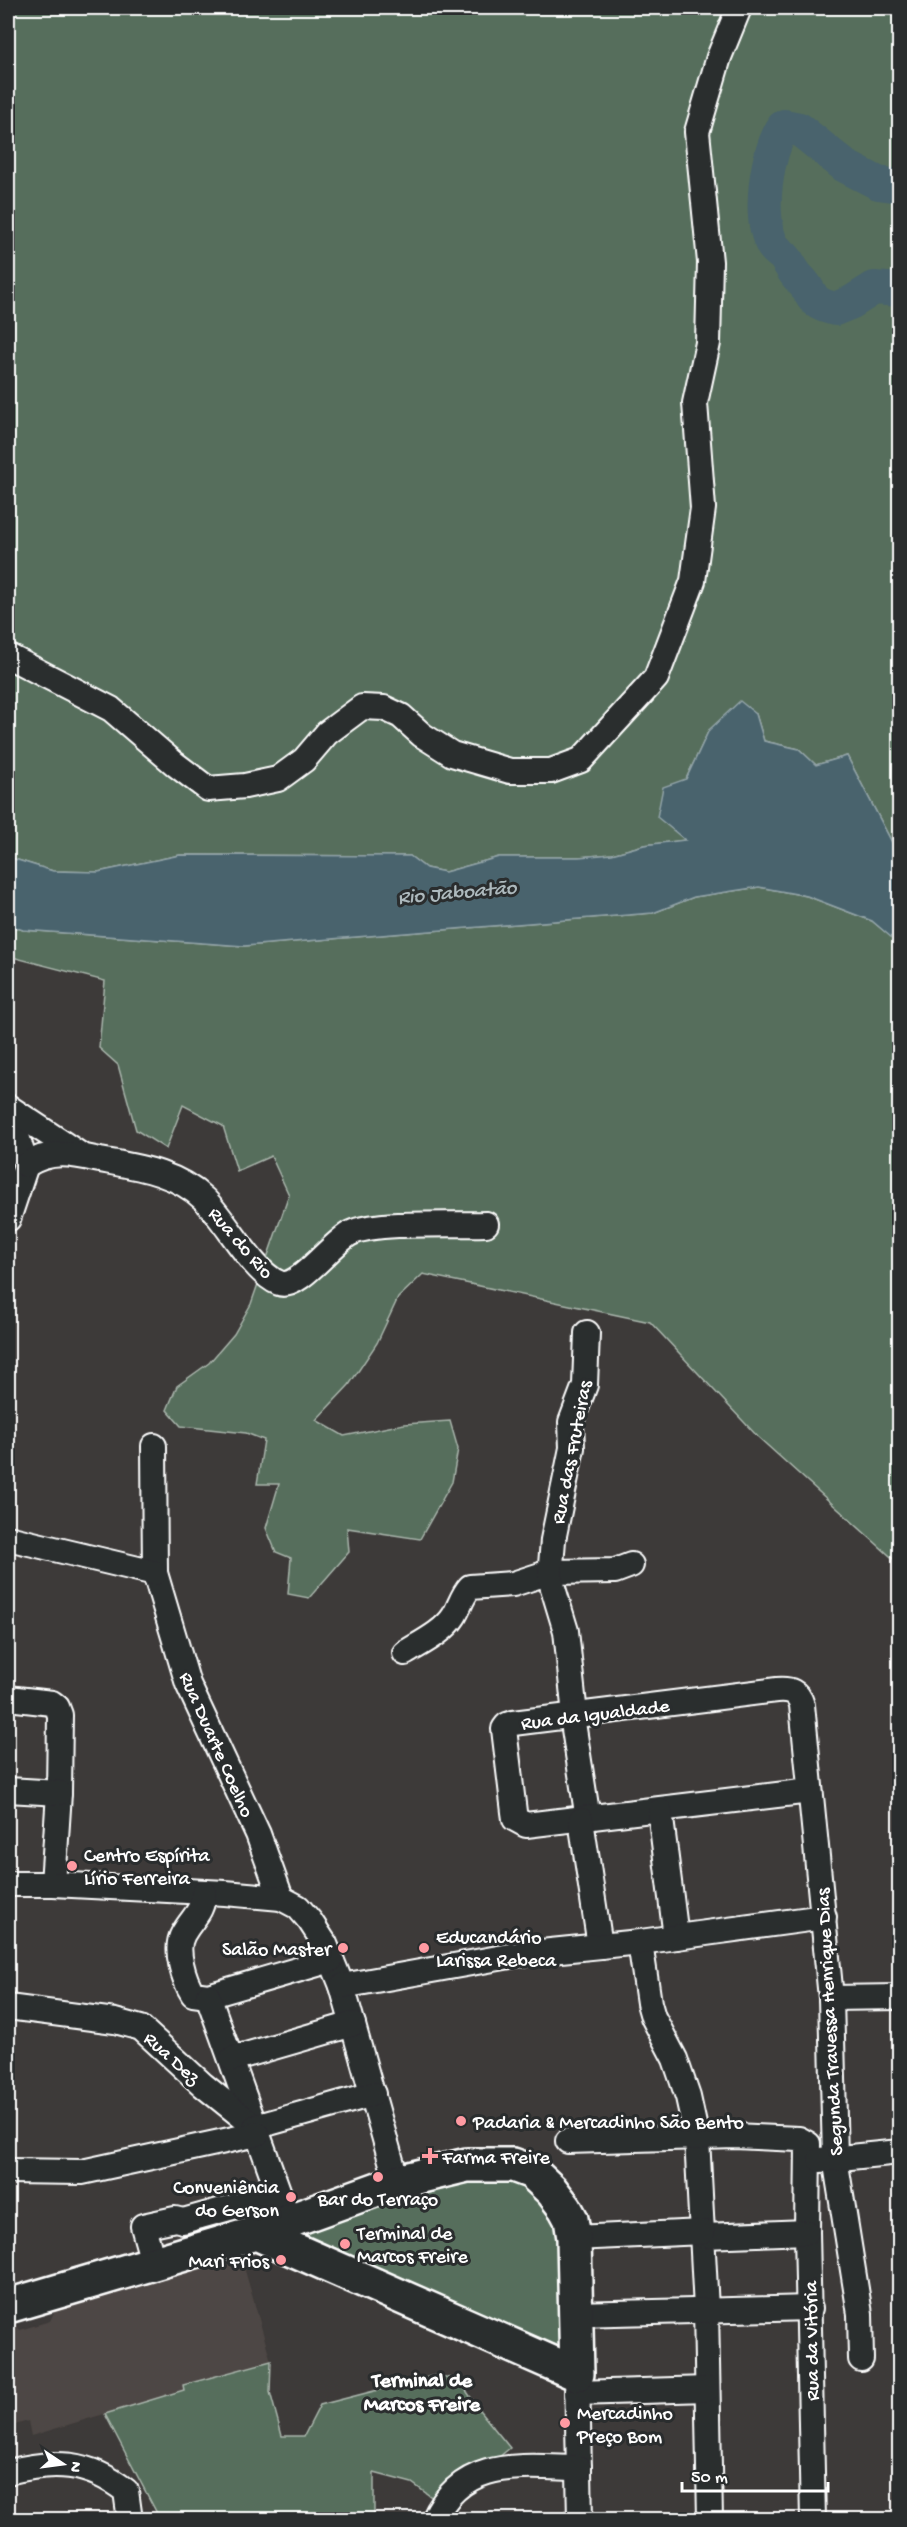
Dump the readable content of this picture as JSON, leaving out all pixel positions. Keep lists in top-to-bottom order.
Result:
{
  "streets": {
    "street": [
      "Rua do Rio",
      "Rua das Fruteiras",
      "Rua da Igualdade",
      "Rua Duarte Coelho",
      "Segunda Travessa Henrique Dias",
      "Rua Dez",
      "Rua da Vitória"
    ]
  },
  "crossings": [
    ["Rua das Fruteiras", "Rua da Igualdade"],
    ["Rua da Igualdade", "Segunda Travessa Henrique Dias"]
  ],
  "districts": ["Terminal de Marcos Freire"],
  "water": ["Rio Jaboatão"],
  "places": {
    "other": [
      "Centro Espírita Lírio Ferreira",
      "Salão Master",
      "Educandário Larissa Rebeca",
      "Padaria & Mercadinho São Bento",
      "Bar do Terraço",
      "Conveniência do Gerson",
      "Terminal de Marcos Freire",
      "Mari Frios",
      "Mercadinho Preço Bom"
    ],
    "health": ["Farma Freire"]
  },
  "scale_bar": "50 m",
  "north": "right"
}
